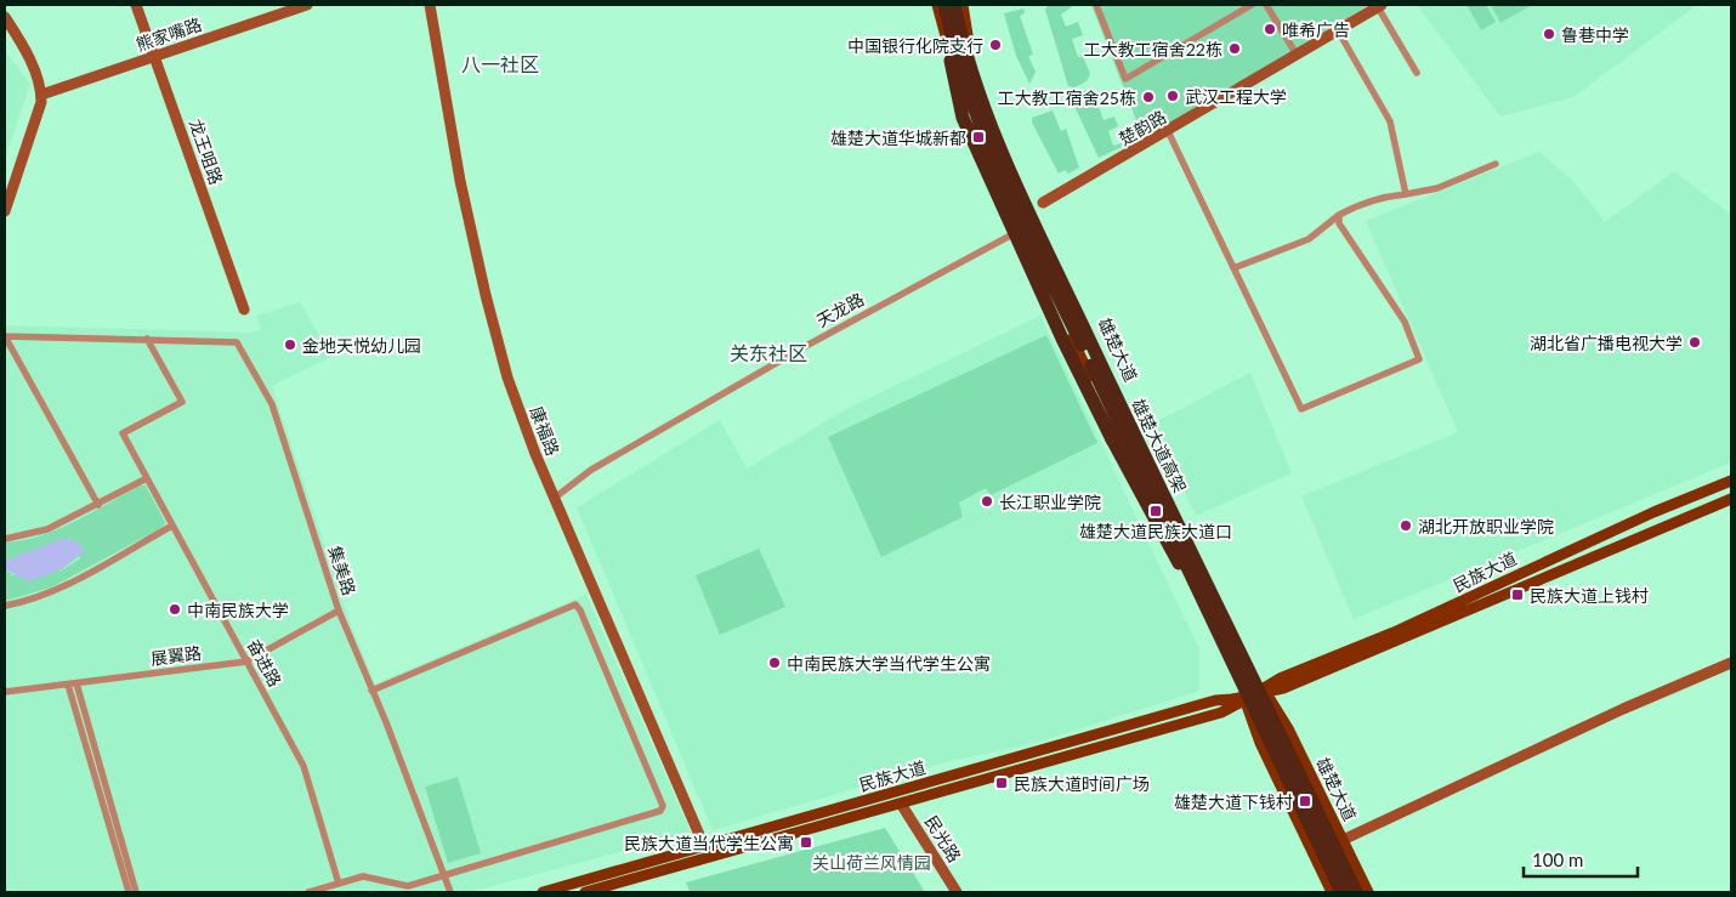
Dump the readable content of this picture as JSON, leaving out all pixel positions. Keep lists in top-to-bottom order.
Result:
{
  "streets": {
    "highway": ["雄楚大道高架"],
    "main road": ["雄楚大道", "民族大道"],
    "street": [
      "熊家嘴路",
      "楚韵路",
      "龙王咀路",
      "天龙路",
      "康福路",
      "集美路",
      "展翼路",
      "奋进路",
      "民光路"
    ]
  },
  "crossings": [
    ["熊家嘴路", "龙王咀路"],
    ["天龙路", "雄楚大道"],
    ["天龙路", "康福路"],
    ["雄楚大道", "民族大道"],
    ["康福路", "民族大道"],
    ["集美路", "展翼路"],
    ["集美路", "奋进路"],
    ["民族大道", "民光路"],
    ["展翼路", "奋进路"]
  ],
  "districts": ["八一社区", "关东社区"],
  "parks": ["关山荷兰风情园"],
  "places": {
    "other": [
      "唯希广告",
      "鲁巷中学",
      "中国银行化院支行",
      "工大教工宿舍22栋",
      "武汉工程大学",
      "工大教工宿舍25栋",
      "湖北省广播电视大学",
      "金地天悦幼儿园",
      "长江职业学院",
      "湖北开放职业学院",
      "中南民族大学",
      "中南民族大学当代学生公寓"
    ],
    "transit": [
      "雄楚大道华城新都",
      "雄楚大道民族大道口",
      "民族大道上钱村",
      "民族大道时间广场",
      "雄楚大道下钱村",
      "民族大道当代学生公寓"
    ]
  },
  "scale_bar": "100 m"
}
